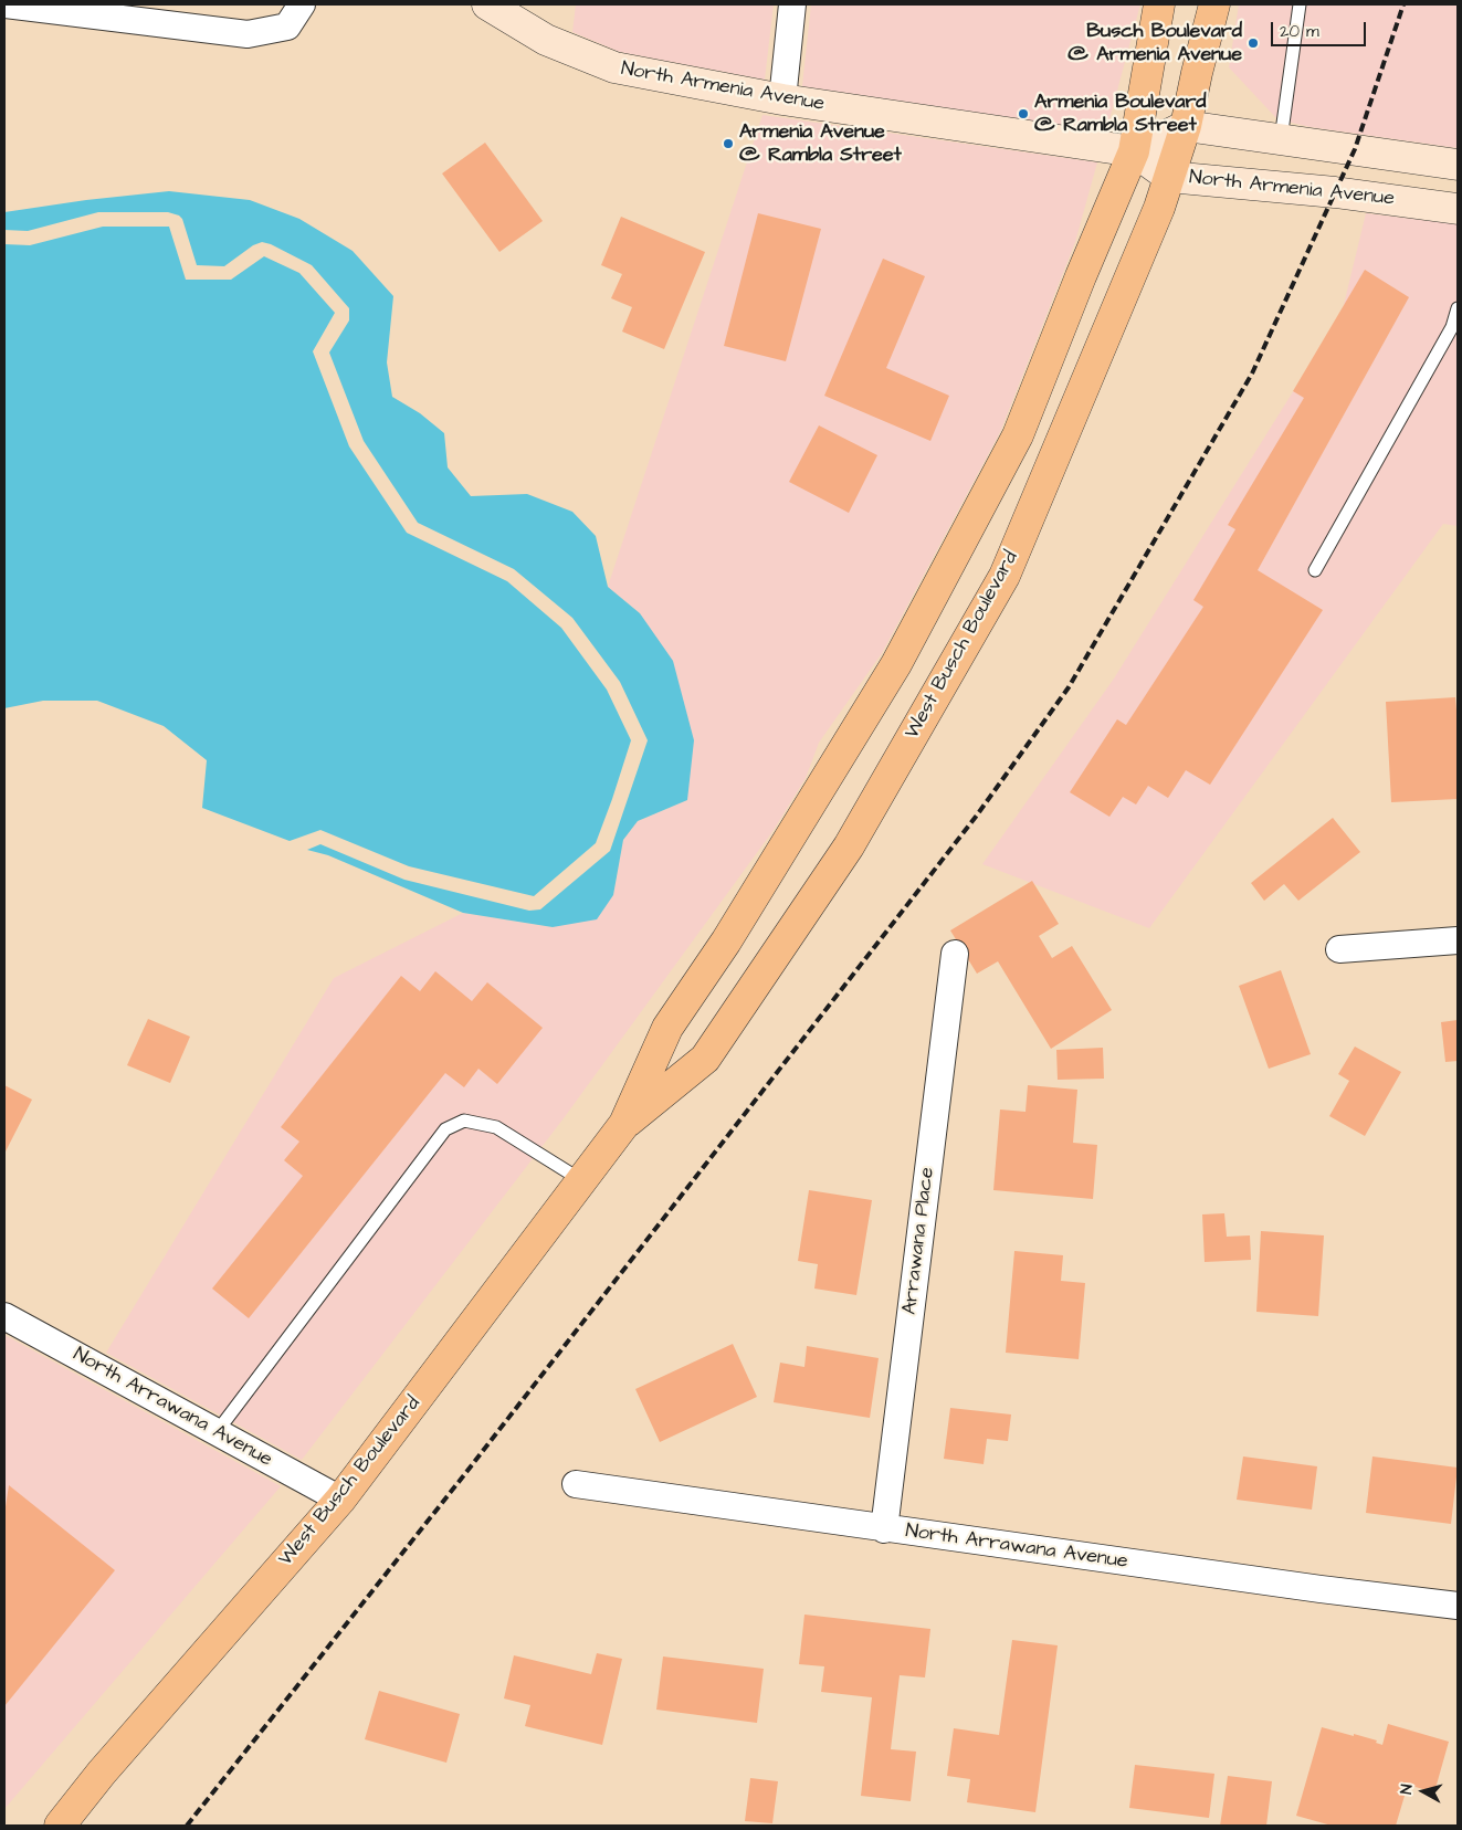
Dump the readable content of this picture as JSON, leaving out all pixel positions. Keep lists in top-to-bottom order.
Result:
{
  "streets": {
    "main road": ["North Armenia Avenue", "West Busch Boulevard"],
    "street": ["Arrawana Place", "North Arrawana Avenue"]
  },
  "crossings": [
    ["North Armenia Avenue", "West Busch Boulevard"],
    ["West Busch Boulevard", "North Arrawana Avenue"],
    ["Arrawana Place", "North Arrawana Avenue"]
  ],
  "places": ["Busch Boulevard @ Armenia Avenue", "Armenia Boulevard @ Rambla Street", "Armenia Avenue @ Rambla Street"],
  "scale_bar": "20 m",
  "north": "left"
}
